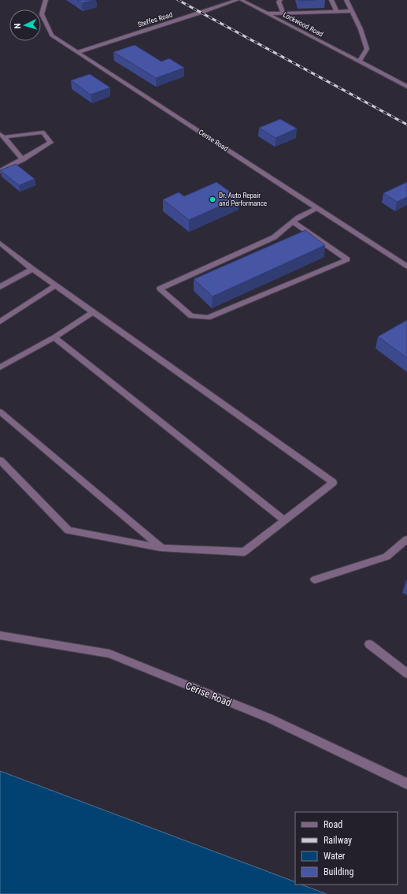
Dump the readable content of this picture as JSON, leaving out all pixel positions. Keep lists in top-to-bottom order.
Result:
{
  "streets": {
    "street": ["Steffes Road", "Lockwood Road", "Cerise Road"]
  },
  "crossings": [
    ["Steffes Road", "Cerise Road"]
  ],
  "places": ["Dr. Auto Repair and Performance"],
  "legend": [
    "Road",
    "Railway",
    "Water",
    "Building"
  ],
  "north": "left"
}
